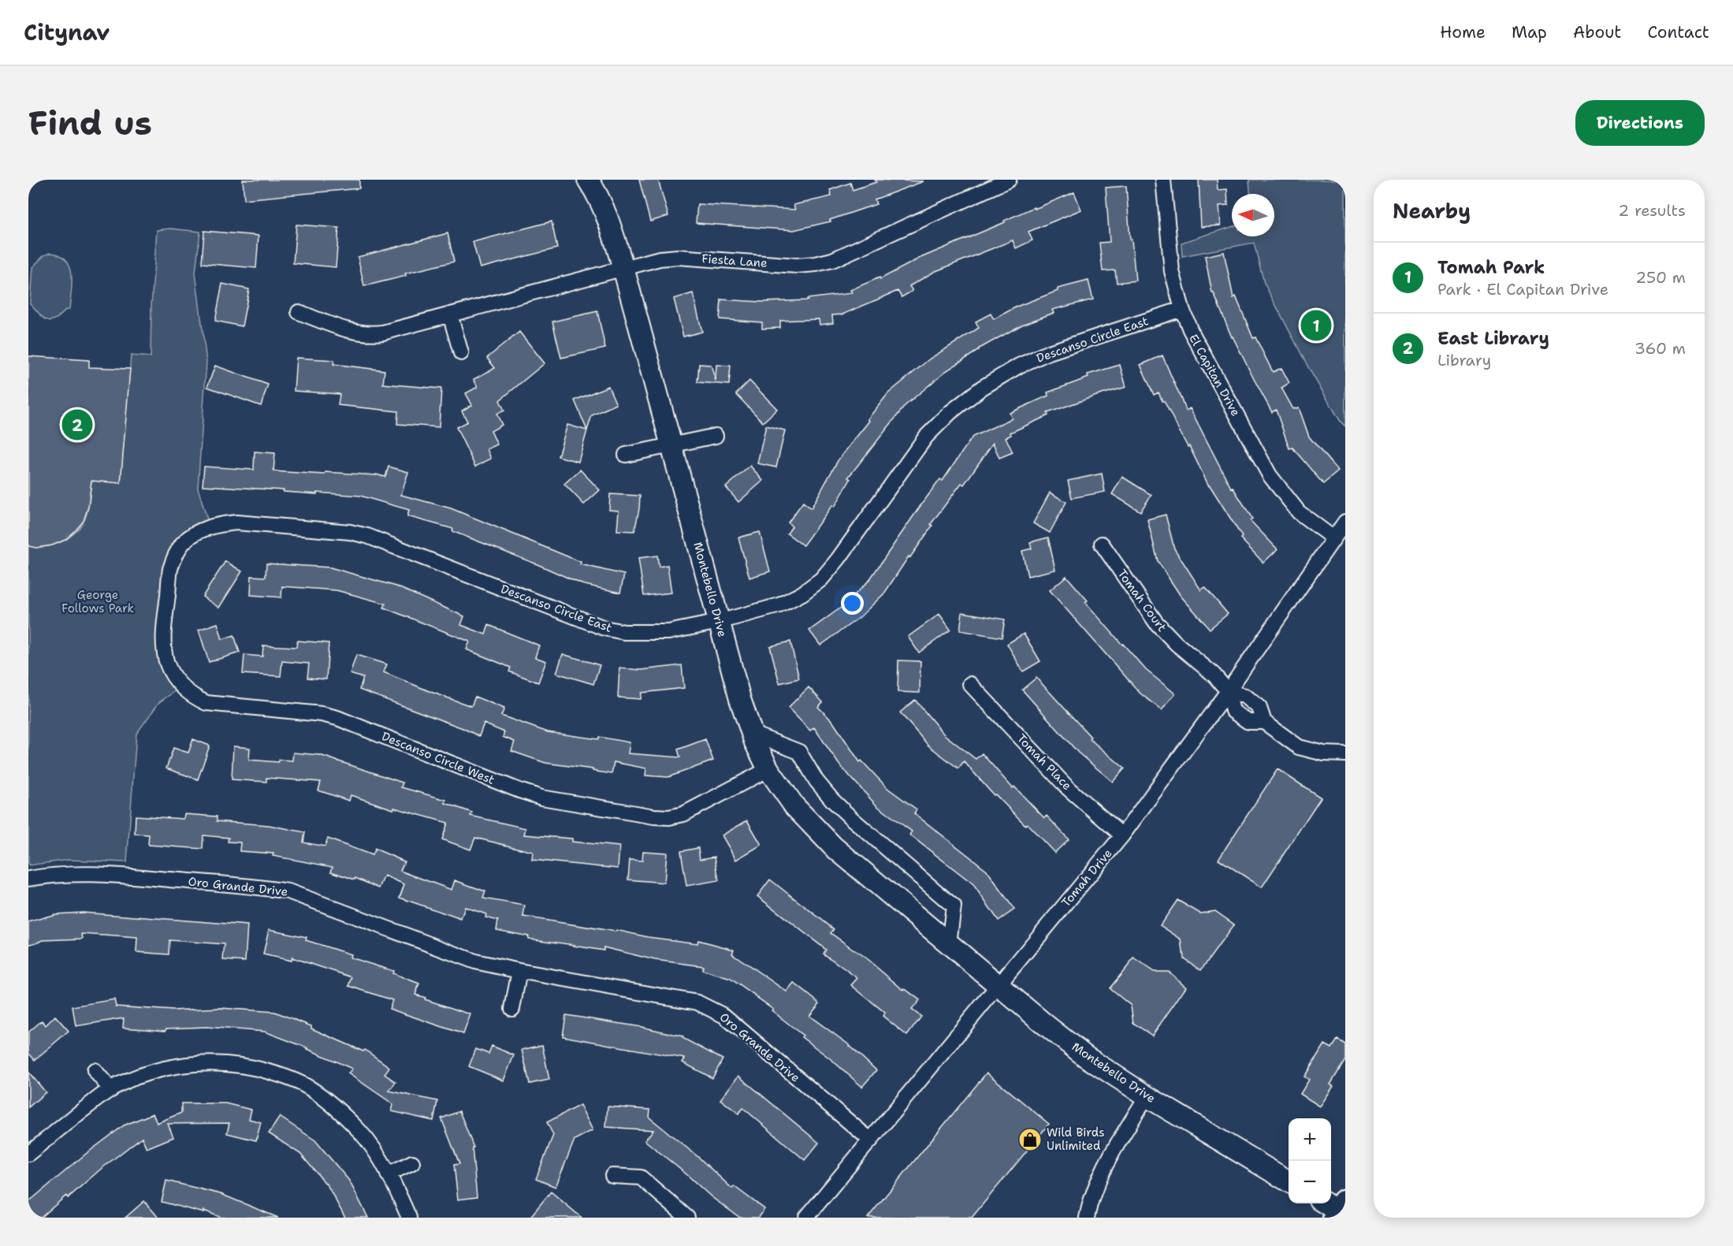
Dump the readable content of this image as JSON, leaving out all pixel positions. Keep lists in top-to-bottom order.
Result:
{
  "streets": {
    "street": [
      "Fiesta Lane",
      "Descanso Circle East",
      "El Capitan Drive",
      "Montebello Drive",
      "Tomah Court",
      "Descanso Circle West",
      "Tomah Place",
      "Tomah Drive",
      "Oro Grande Drive"
    ]
  },
  "crossings": [
    ["Fiesta Lane", "Montebello Drive"],
    ["Descanso Circle East", "El Capitan Drive"],
    ["Descanso Circle East", "Montebello Drive"],
    ["Descanso Circle East", "Descanso Circle West"],
    ["El Capitan Drive", "Tomah Drive"],
    ["Montebello Drive", "Descanso Circle West"],
    ["Montebello Drive", "Tomah Drive"],
    ["Tomah Court", "Tomah Drive"],
    ["Tomah Place", "Tomah Drive"],
    ["Tomah Drive", "Oro Grande Drive"]
  ],
  "parks": ["George Follows Park"],
  "places": {
    "shop": ["Wild Birds Unlimited"]
  },
  "north": "left",
  "page": {
    "header": "Citynav",
    "nav": [
      "Home",
      "Map",
      "About",
      "Contact"
    ],
    "buttons": "Directions",
    "title": "Find us",
    "heading": ["Nearby", "2 results"],
    "list": [
      {
        "mark": "1",
        "name": "Tomah Park",
        "note": "Park · El Capitan Drive",
        "value": "250 m"
      },
      {
        "mark": "2",
        "name": "East Library",
        "note": "Library",
        "value": "360 m"
      }
    ],
    "pins": ["1", "2"],
    "map_buttons": ["+", "−"]
  }
}
